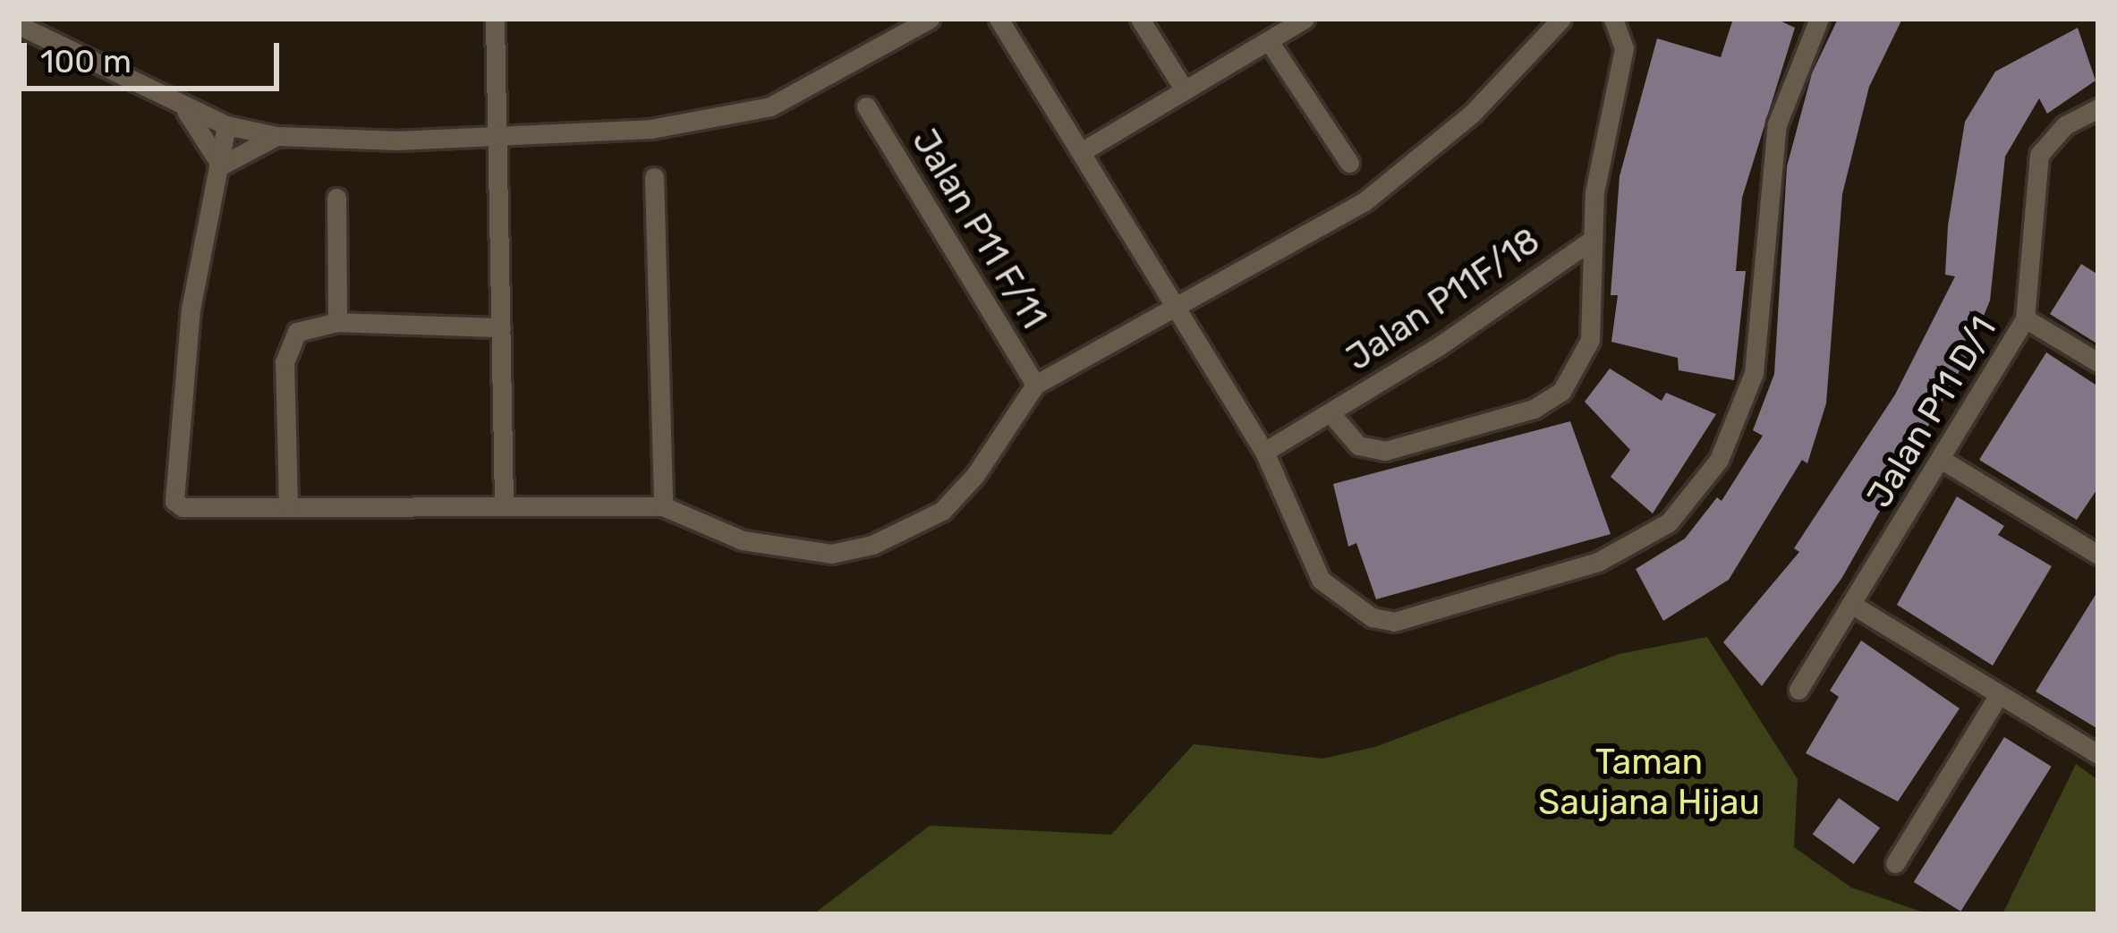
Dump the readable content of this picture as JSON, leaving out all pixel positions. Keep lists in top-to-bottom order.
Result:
{
  "streets": {
    "street": ["Jalan P11 F/11", "Jalan P11F/18", "Jalan P11 D/1"]
  },
  "parks": ["Taman Saujana Hijau"],
  "scale_bar": "100 m"
}
